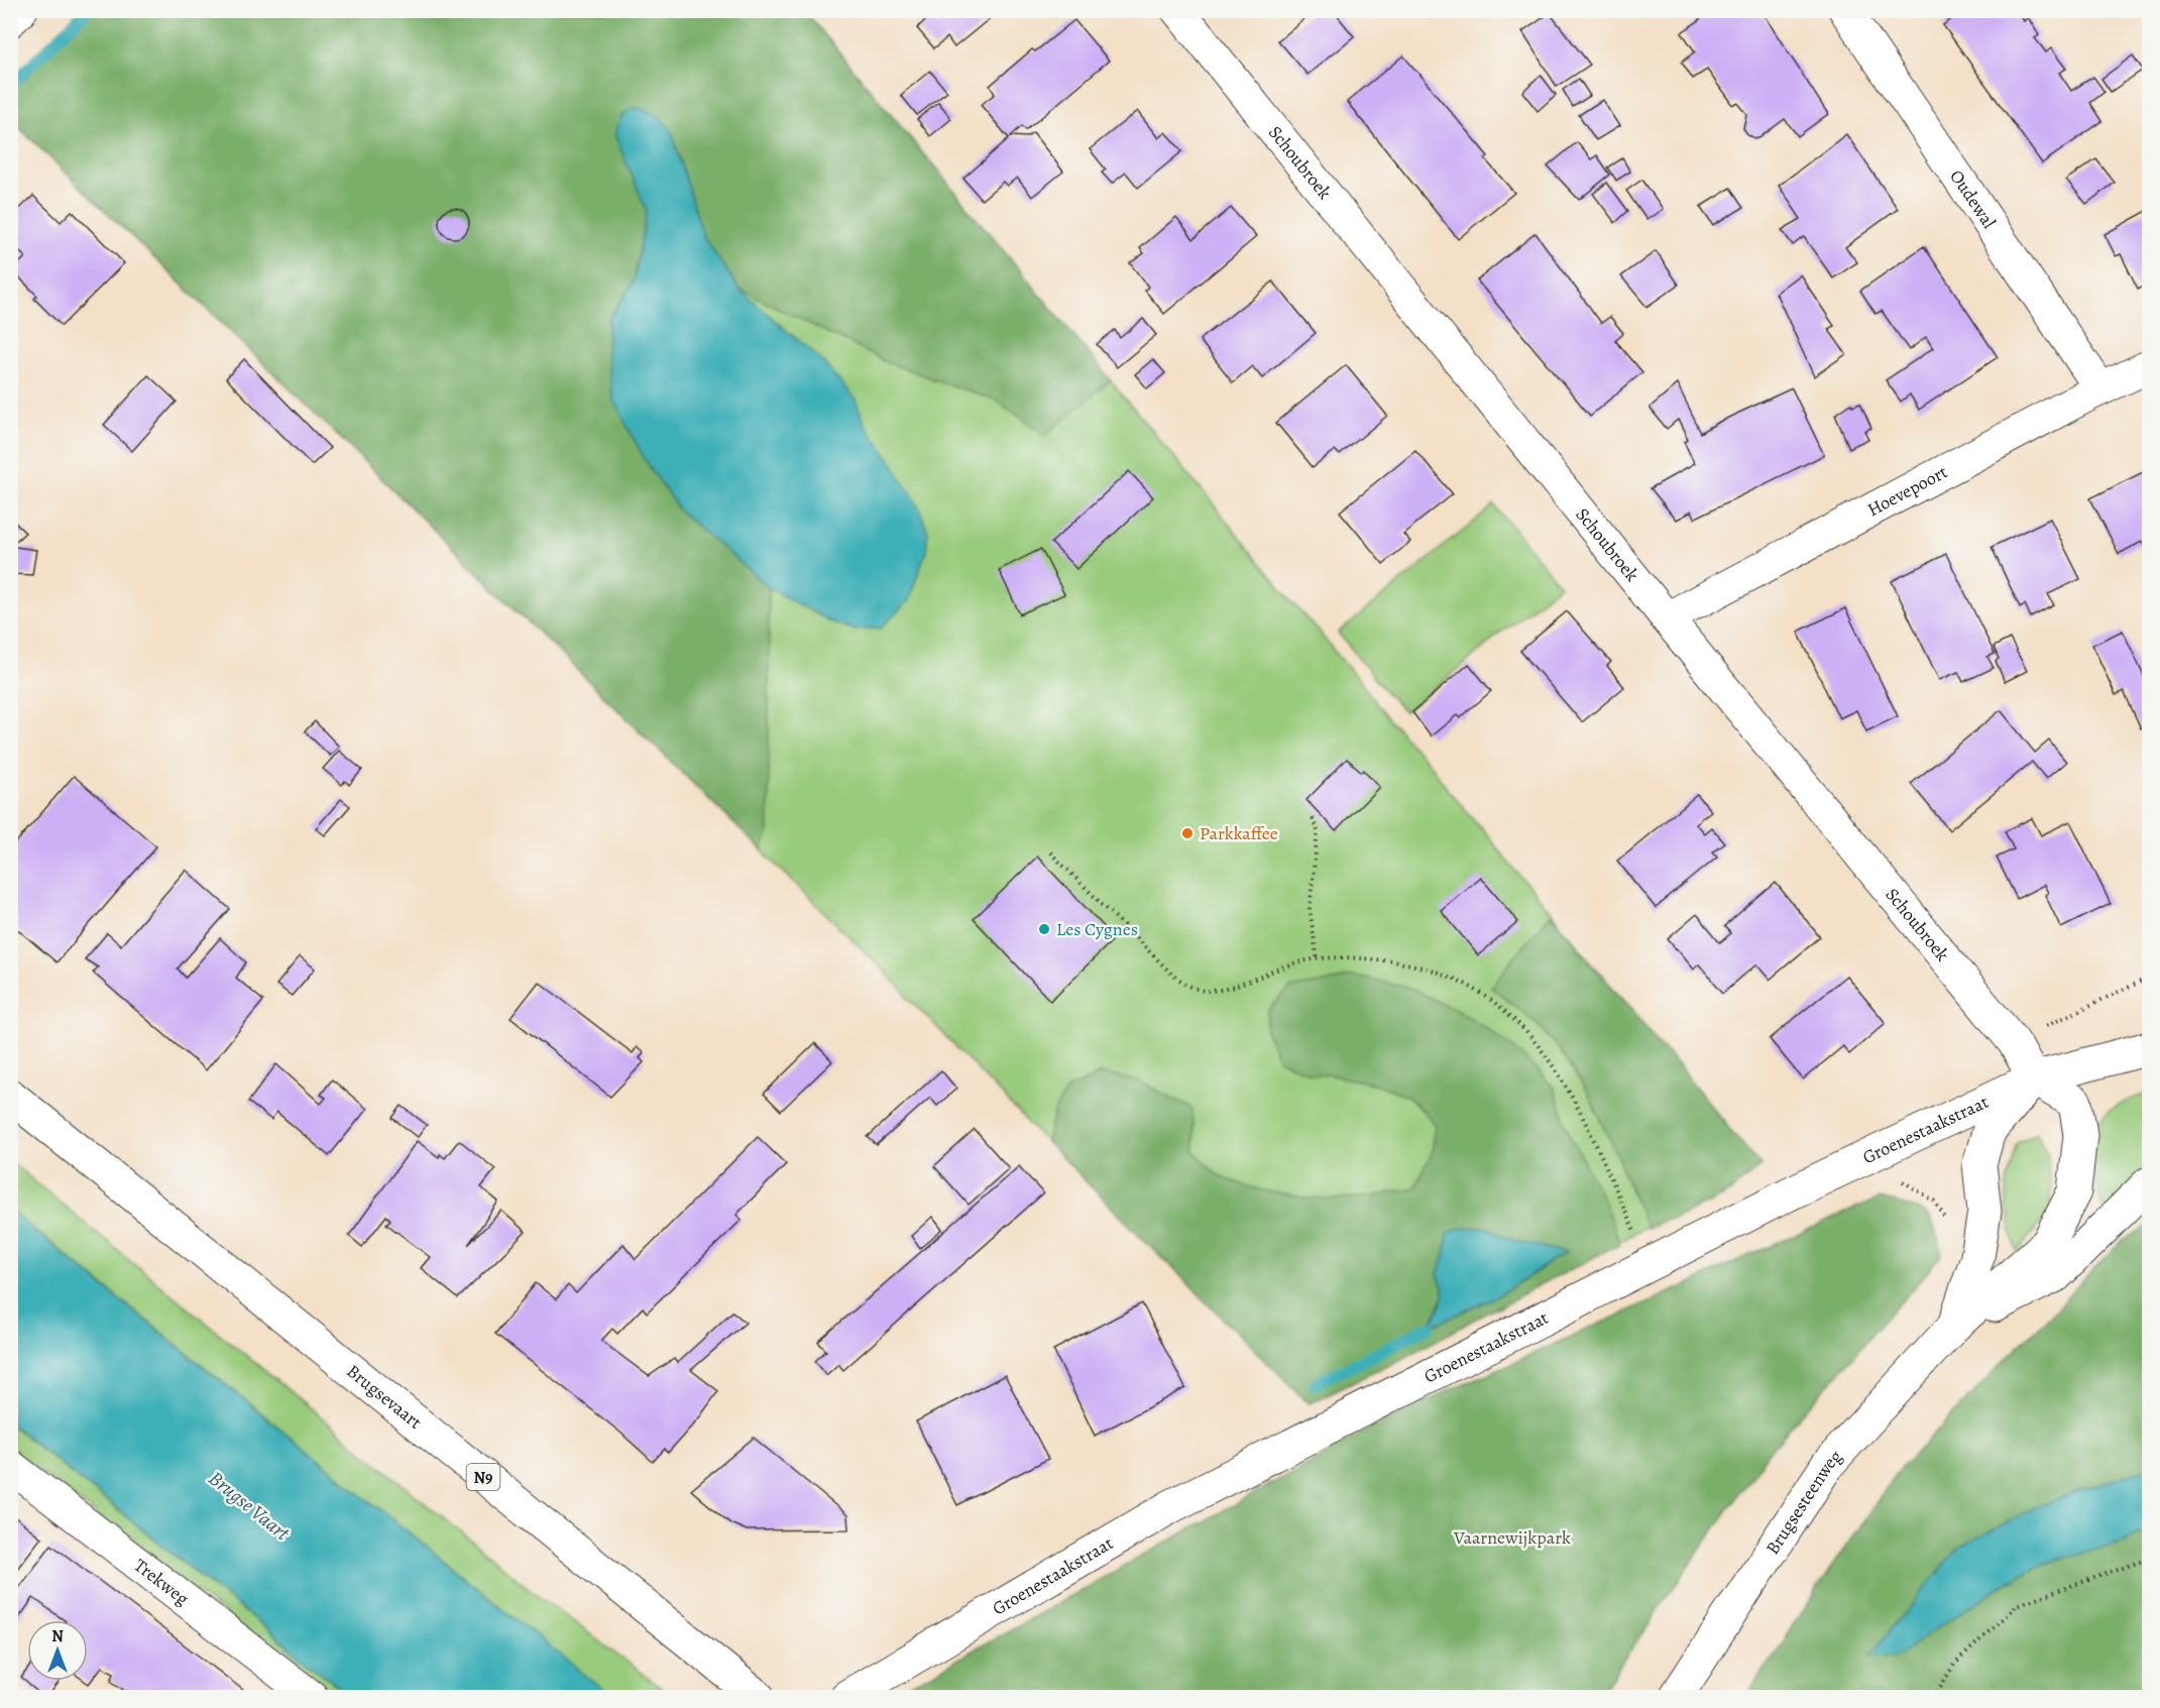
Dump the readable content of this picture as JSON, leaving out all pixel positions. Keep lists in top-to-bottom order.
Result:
{
  "streets": {
    "street": [
      "Schoubroek",
      "Oudewal",
      "Hoevepoort",
      "Groenestaakstraat",
      "Brugsevaart",
      "N9",
      "Brugsesteenweg",
      "Trekweg"
    ]
  },
  "crossings": [
    ["Schoubroek", "Hoevepoort"],
    ["Schoubroek", "Groenestaakstraat"],
    ["Schoubroek", "Brugsesteenweg"],
    ["Oudewal", "Hoevepoort"],
    ["Groenestaakstraat", "Brugsesteenweg"]
  ],
  "water": ["Brugse Vaart"],
  "parks": ["Vaarnewijkpark"],
  "places": ["Parkkaffee", "Les Cygnes"],
  "north": "top"
}
